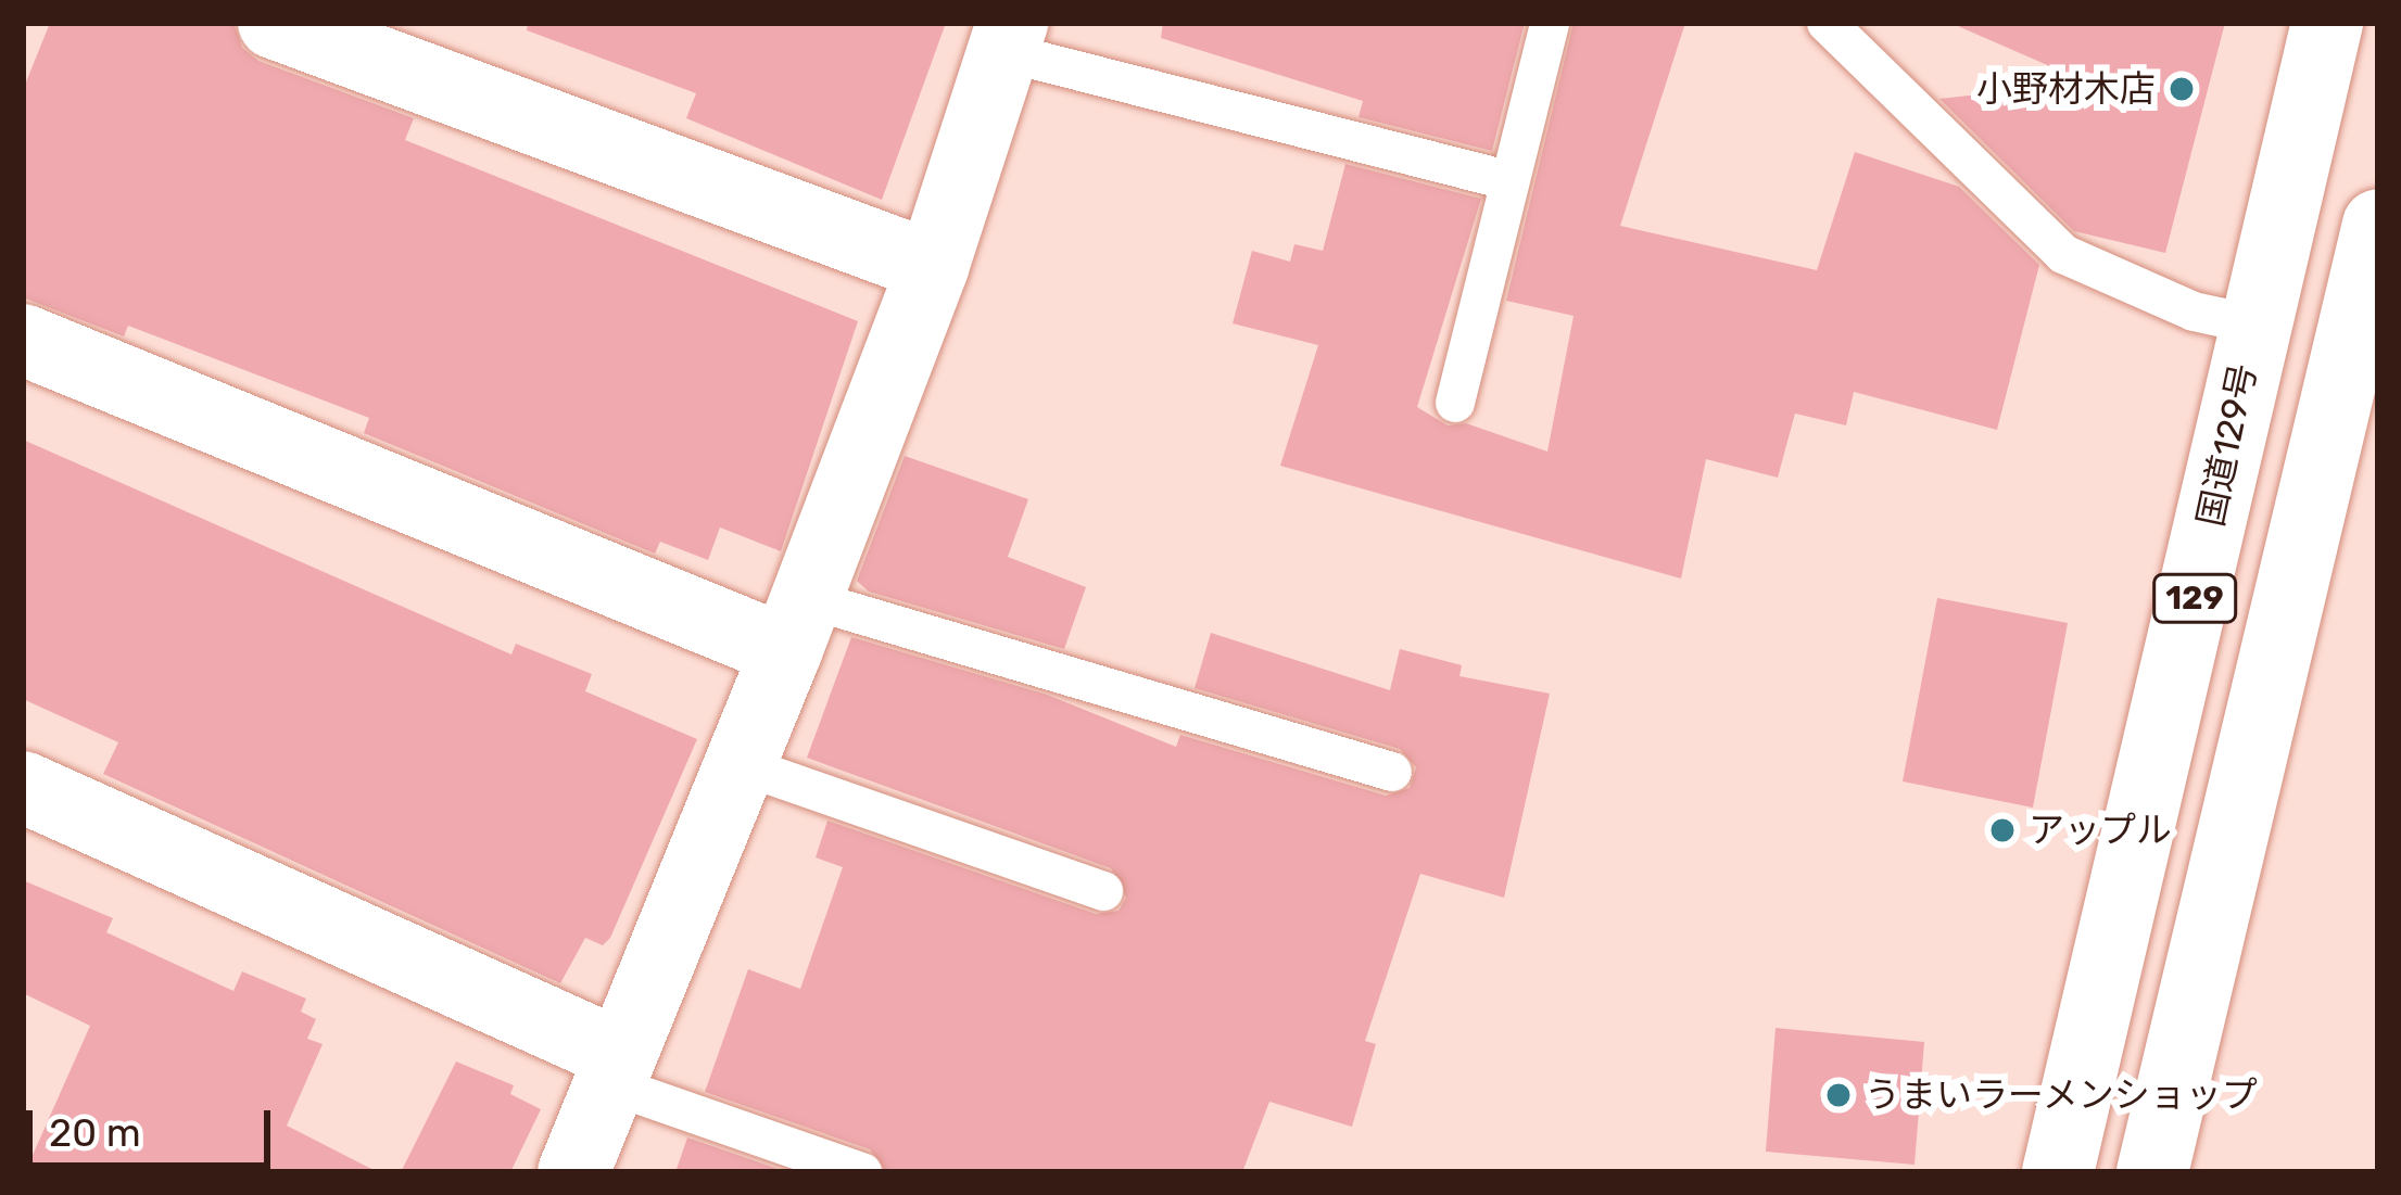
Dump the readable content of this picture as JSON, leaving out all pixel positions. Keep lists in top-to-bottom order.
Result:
{
  "streets": {
    "main road": ["国道129号", "129"]
  },
  "places": ["小野材木店", "アップル", "うまいラーメンショップ"],
  "scale_bar": "20 m"
}
